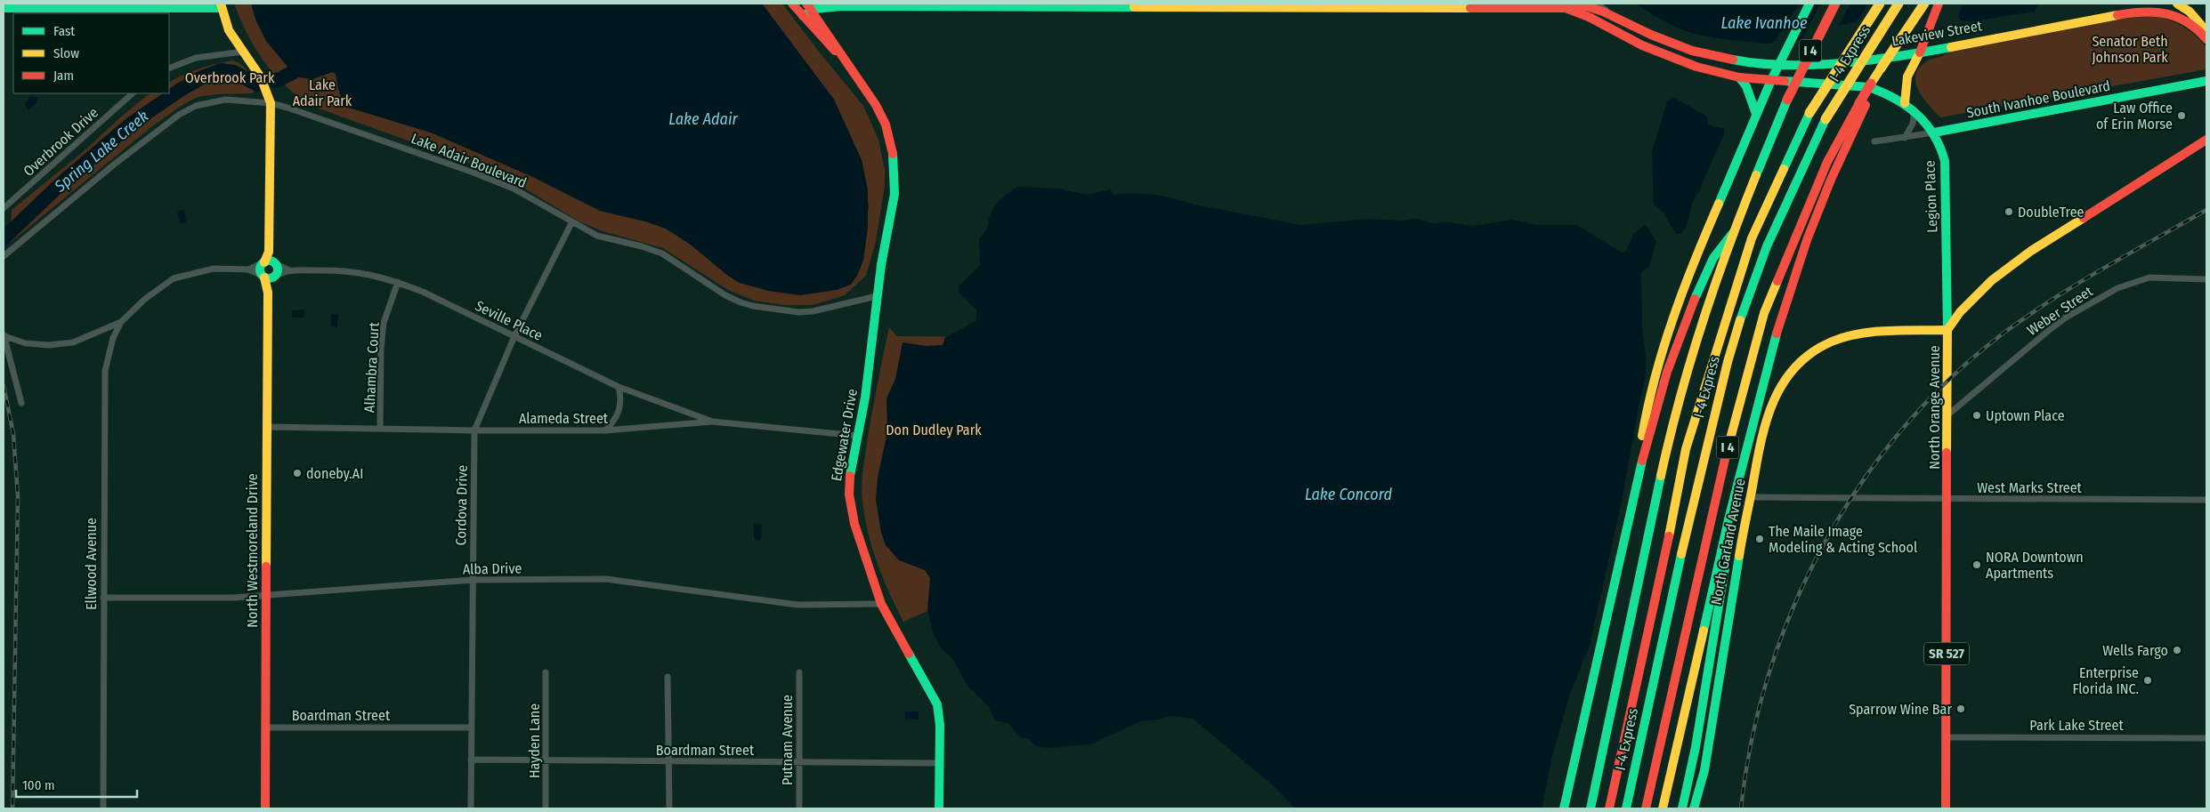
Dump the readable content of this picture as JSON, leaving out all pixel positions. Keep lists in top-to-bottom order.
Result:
{
  "streets": {
    "main road": [
      "Lakeview Street",
      "I 4",
      "I-4 Express",
      "South Ivanhoe Boulevard",
      "Legion Place",
      "North Orange Avenue",
      "Edgewater Drive",
      "North Garland Avenue",
      "North Westmoreland Drive",
      "SR 527"
    ],
    "street": [
      "Overbrook Drive",
      "Lake Adair Boulevard",
      "Weber Street",
      "Seville Place",
      "Alhambra Court",
      "Alameda Street",
      "West Marks Street",
      "Cordova Drive",
      "Ellwood Avenue",
      "Alba Drive",
      "Boardman Street",
      "Park Lake Street",
      "Putnam Avenue",
      "Hayden Lane"
    ]
  },
  "crossings": [
    ["Lakeview Street", "Legion Place"],
    ["Lakeview Street", "Edgewater Drive"],
    ["South Ivanhoe Boulevard", "Legion Place"],
    ["Lake Adair Boulevard", "Edgewater Drive"],
    ["Lake Adair Boulevard", "Cordova Drive"],
    ["Legion Place", "North Orange Avenue"],
    ["Legion Place", "North Garland Avenue"],
    ["Weber Street", "North Orange Avenue"],
    ["Seville Place", "Alhambra Court"],
    ["Seville Place", "Alameda Street"],
    ["Seville Place", "Cordova Drive"],
    ["Seville Place", "North Westmoreland Drive"],
    ["Alhambra Court", "Alameda Street"],
    ["North Orange Avenue", "West Marks Street"],
    ["North Orange Avenue", "North Garland Avenue"],
    ["North Orange Avenue", "Park Lake Street"],
    ["Alameda Street", "Edgewater Drive"],
    ["Alameda Street", "Cordova Drive"],
    ["Alameda Street", "North Westmoreland Drive"],
    ["Edgewater Drive", "Alba Drive"],
    ["Edgewater Drive", "Boardman Street"],
    ["West Marks Street", "North Garland Avenue"],
    ["Cordova Drive", "Alba Drive"],
    ["Cordova Drive", "Boardman Street"],
    ["North Westmoreland Drive", "Alba Drive"],
    ["North Westmoreland Drive", "Boardman Street"],
    ["Ellwood Avenue", "Alba Drive"],
    ["Boardman Street", "Putnam Avenue"],
    ["Boardman Street", "Hayden Lane"]
  ],
  "water": [
    "Lake Ivanhoe",
    "Lake Adair",
    "Spring Lake Creek",
    "Lake Concord"
  ],
  "parks": [
    "Senator Beth Johnson Park",
    "Overbrook Park",
    "Lake Adair Park",
    "Don Dudley Park"
  ],
  "places": [
    "Law Office of Erin Morse",
    "DoubleTree",
    "Uptown Place",
    "doneby.AI",
    "The Maile Image Modeling & Acting School",
    "NORA Downtown Apartments",
    "Wells Fargo",
    "Enterprise Florida INC.",
    "Sparrow Wine Bar"
  ],
  "legend": ["Fast", "Slow", "Jam"],
  "scale_bar": "100 m"
}
